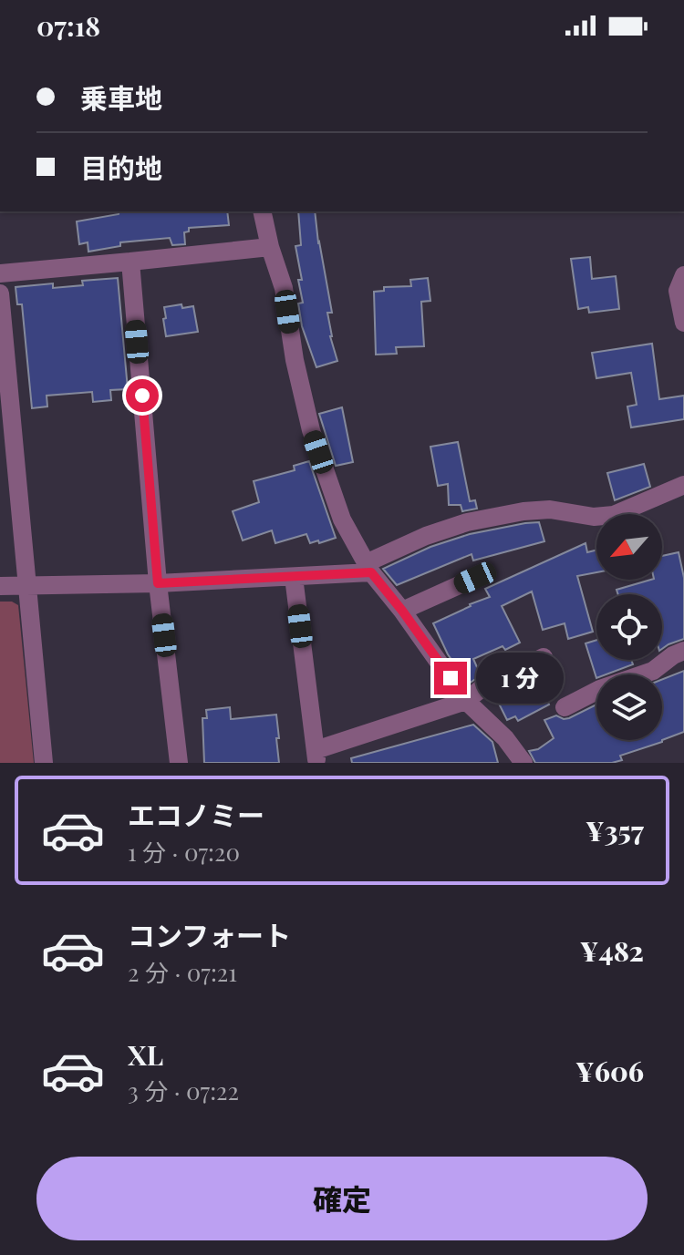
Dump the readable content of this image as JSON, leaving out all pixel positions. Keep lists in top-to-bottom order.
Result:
{
  "north": "bottom left",
  "page": {
    "status": "07:18",
    "banner": ["乗車地", "目的地"],
    "bubble": "1 分",
    "list": [
      {
        "name": "エコノミー",
        "note": "1 分 · 07:20",
        "value": "¥357"
      },
      {
        "name": "コンフォート",
        "note": "2 分 · 07:21",
        "value": "¥482"
      },
      {
        "name": "XL",
        "note": "3 分 · 07:22",
        "value": "¥606"
      }
    ],
    "buttons": "確定"
  }
}
